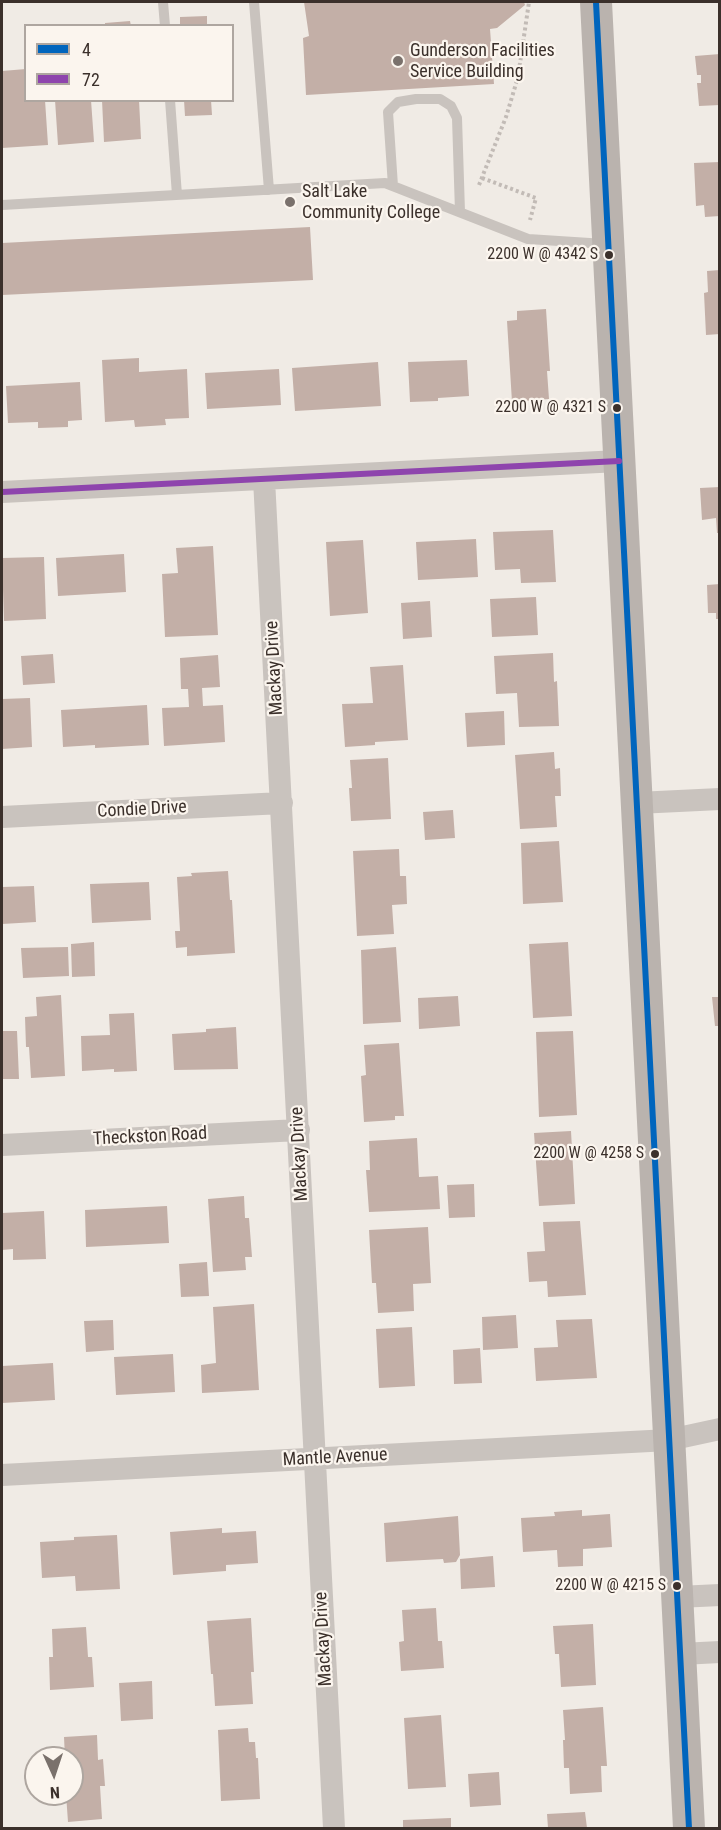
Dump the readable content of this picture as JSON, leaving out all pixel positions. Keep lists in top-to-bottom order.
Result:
{
  "streets": {
    "street": [
      "Mackay Drive",
      "Condie Drive",
      "Theckston Road",
      "Mantle Avenue"
    ]
  },
  "crossings": [
    ["Mackay Drive", "Condie Drive"],
    ["Mackay Drive", "Theckston Road"],
    ["Mackay Drive", "Mantle Avenue"]
  ],
  "places": [
    "Gunderson Facilities Service Building",
    "Salt Lake Community College",
    "2200 W @ 4342 S",
    "2200 W @ 4321 S",
    "2200 W @ 4258 S",
    "2200 W @ 4215 S"
  ],
  "lines": ["transit line 4", "transit line 72"],
  "legend": ["4", "72"],
  "north": "bottom"
}
